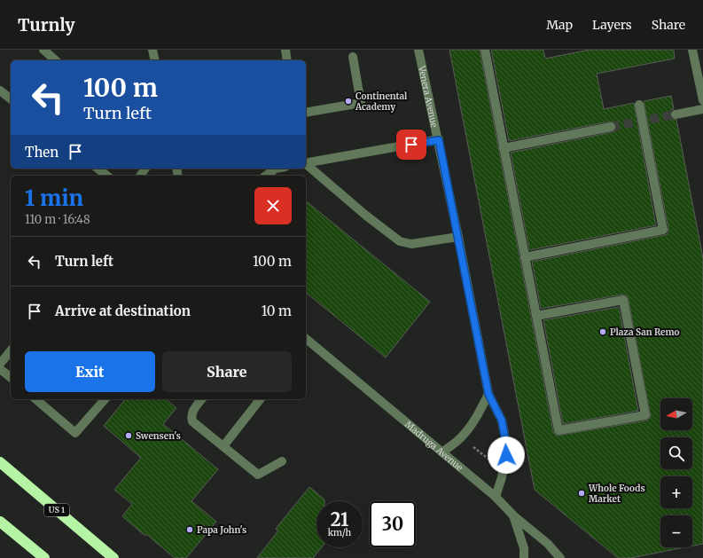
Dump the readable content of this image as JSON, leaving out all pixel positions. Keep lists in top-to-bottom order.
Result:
{
  "streets": {
    "highway": ["US 1"],
    "street": ["Venera Avenue", "Madruga Avenue"]
  },
  "crossings": [
    ["Venera Avenue", "Madruga Avenue"]
  ],
  "places": [
    "Continental Academy",
    "Plaza San Remo",
    "Swensen's",
    "Whole Foods Market",
    "Papa John's"
  ],
  "north": "left",
  "page": {
    "header": "Turnly",
    "nav": ["Map", "Layers", "Share"],
    "turn": ["100 m", "Turn left"],
    "then": "Then",
    "heading": ["1 min", "110 m · 16:48"],
    "list": [
      {
        "name": "Turn left",
        "value": "100 m"
      },
      {
        "name": "Arrive at destination",
        "value": "10 m"
      }
    ],
    "buttons": ["Exit", "Share"],
    "map_buttons": ["+", "−"],
    "speed": "21 km/h",
    "limit": "30"
  }
}
